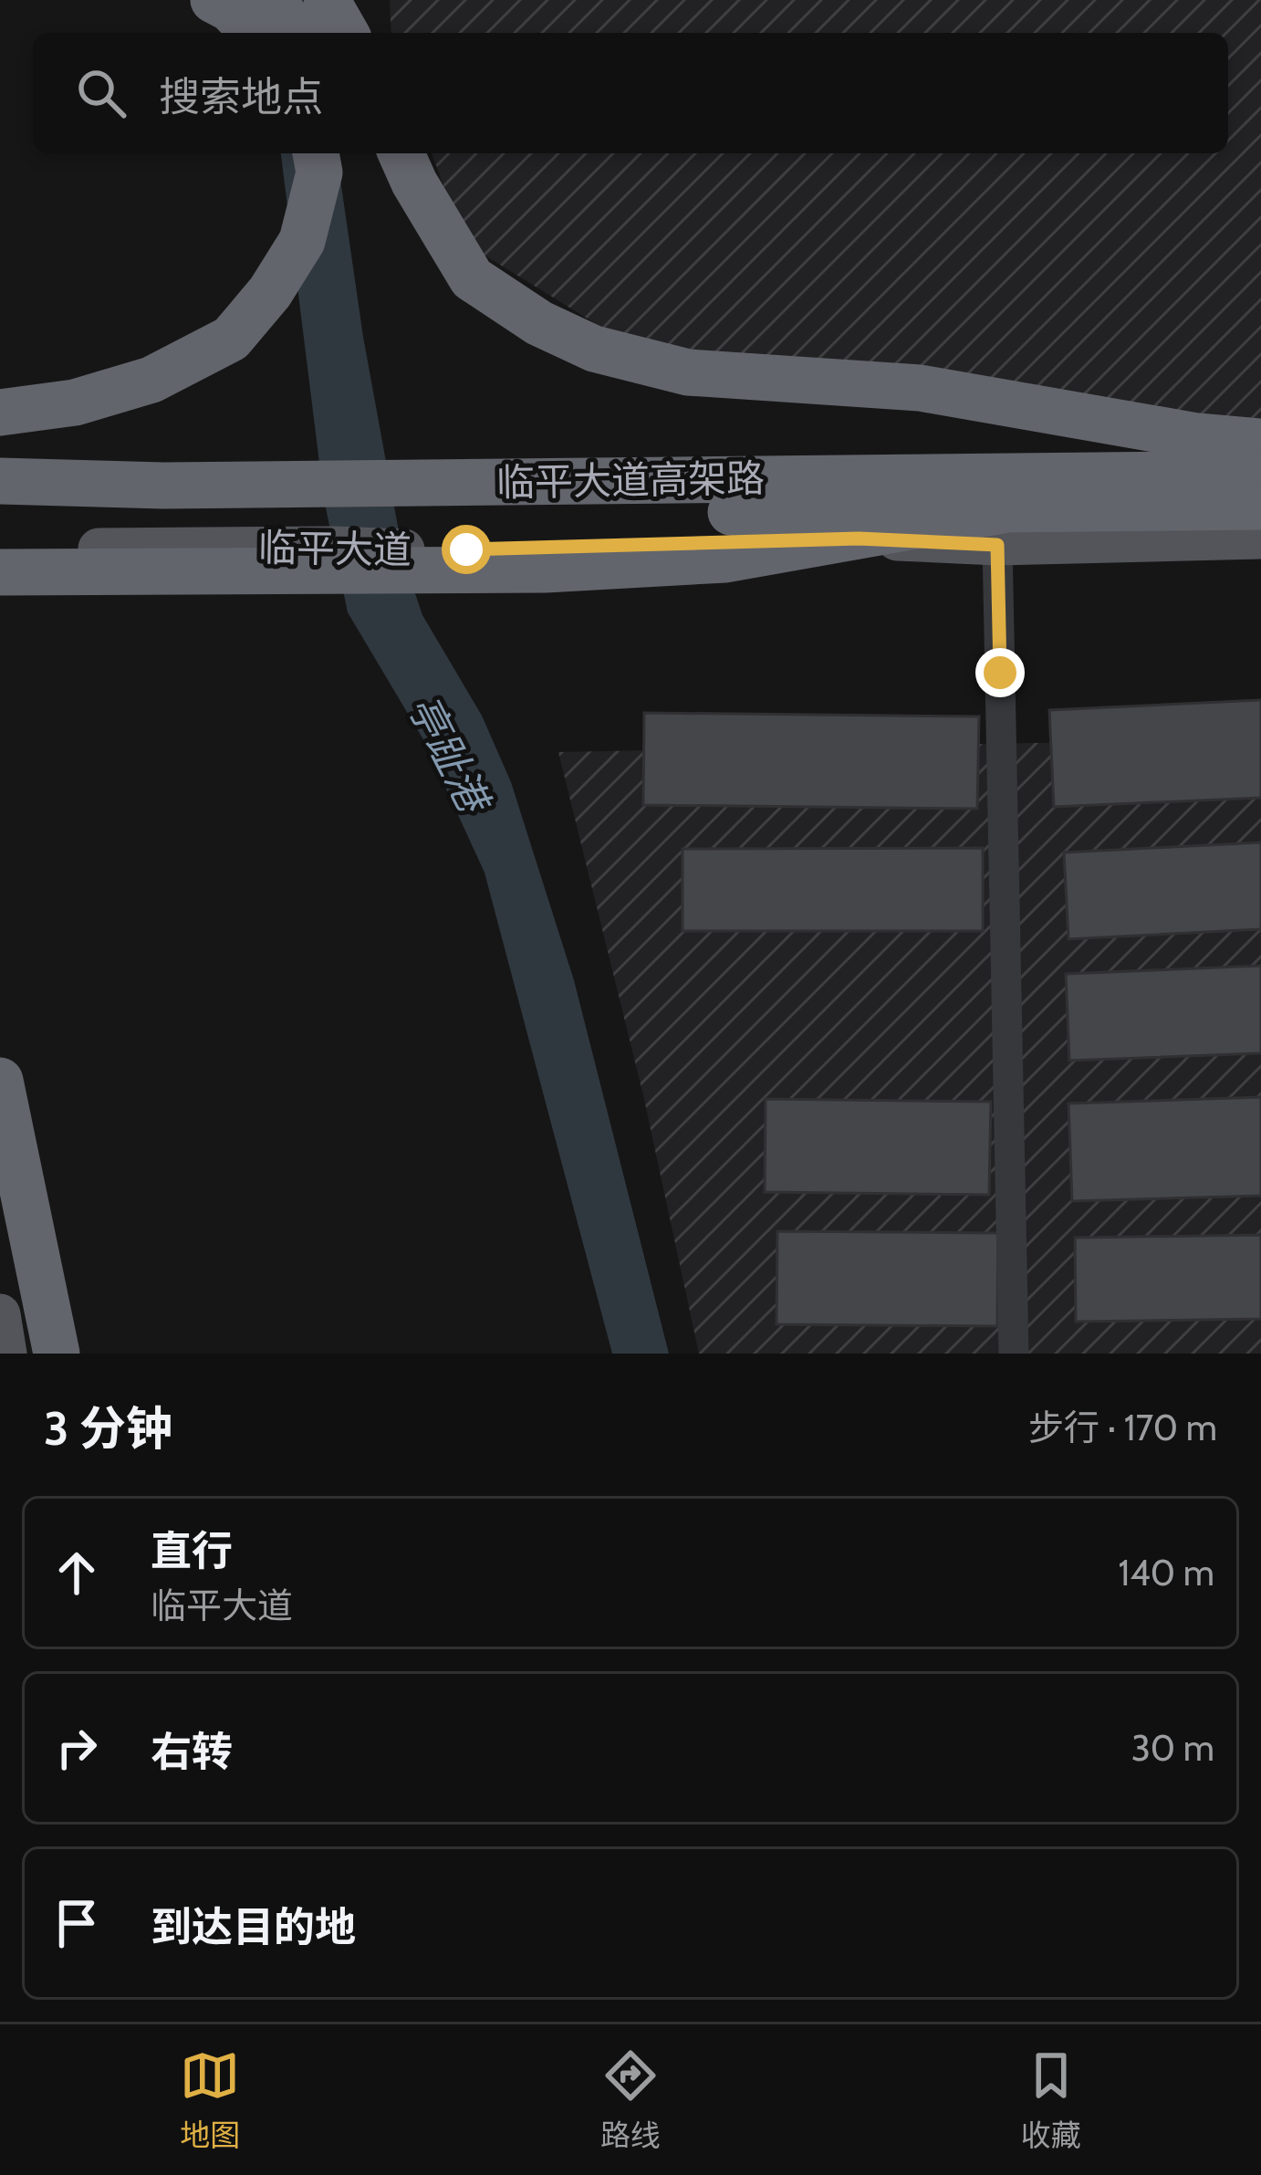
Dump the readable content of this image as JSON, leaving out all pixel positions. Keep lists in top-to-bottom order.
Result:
{
  "streets": {
    "highway": ["临平大道高架路"],
    "main road": ["临平大道"]
  },
  "crossings": [
    ["临平大道高架路", "临平大道"]
  ],
  "water": ["亭趾港"],
  "page": {
    "search": "搜索地点",
    "heading": ["3 分钟", "步行 · 170 m"],
    "list": [
      ["直行", "临平大道", "140 m"],
      ["右转", "30 m"],
      "到达目的地"
    ],
    "nav": ["地图", "路线", "收藏"]
  }
}
